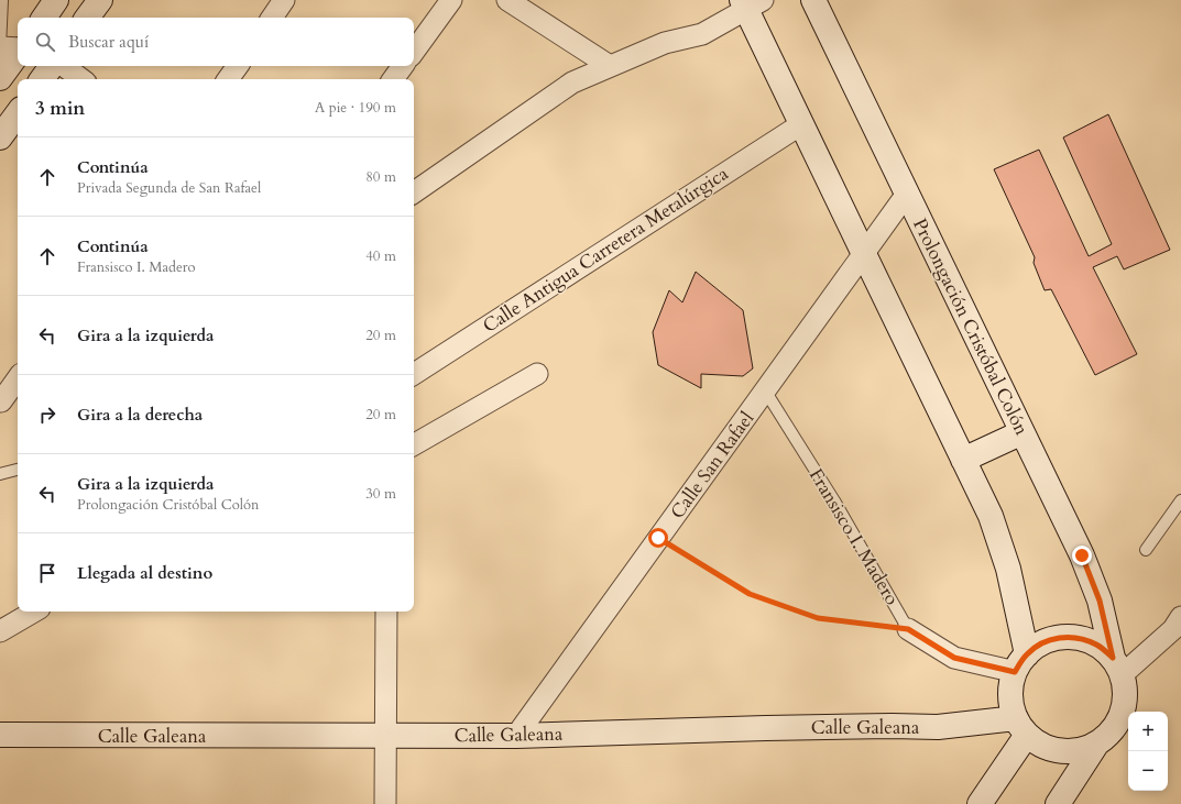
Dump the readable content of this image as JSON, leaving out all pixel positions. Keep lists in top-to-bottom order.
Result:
{
  "streets": {
    "street": [
      "Calle Antigua Carretera Metalúrgica",
      "Prolongación Cristóbal Colón",
      "Calle San Rafael",
      "Fransisco I. Madero",
      "Calle Galeana"
    ]
  },
  "crossings": [
    ["Prolongación Cristóbal Colón", "Calle San Rafael"],
    ["Prolongación Cristóbal Colón", "Fransisco I. Madero"],
    ["Prolongación Cristóbal Colón", "Calle Galeana"],
    ["Calle San Rafael", "Fransisco I. Madero"],
    ["Calle San Rafael", "Calle Galeana"],
    ["Fransisco I. Madero", "Calle Galeana"]
  ],
  "page": {
    "search": "Buscar aquí",
    "heading": ["3 min", "A pie · 190 m"],
    "list": [
      ["Continúa", "Privada Segunda de San Rafael", "80 m"],
      ["Continúa", "Fransisco I. Madero", "40 m"],
      ["Gira a la izquierda", "20 m"],
      ["Gira a la derecha", "20 m"],
      ["Gira a la izquierda", "Prolongación Cristóbal Colón", "30 m"],
      "Llegada al destino"
    ],
    "map_buttons": ["+", "−"]
  }
}
